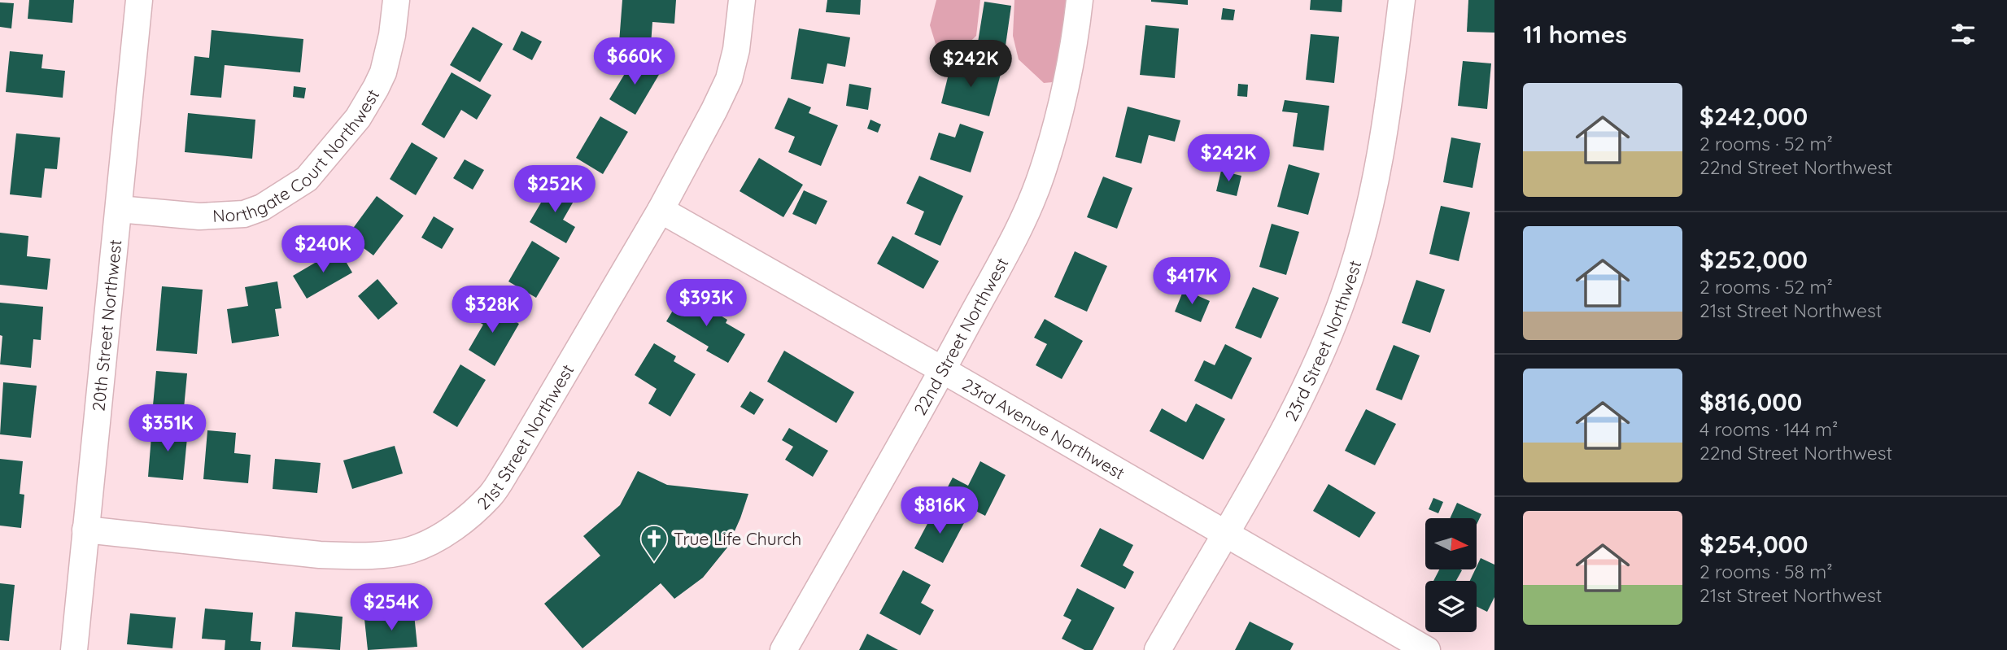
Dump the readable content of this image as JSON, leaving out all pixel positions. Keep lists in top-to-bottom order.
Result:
{
  "streets": {
    "street": [
      "Northgate Court Northwest",
      "20th Street Northwest",
      "22nd Street Northwest",
      "23rd Street Northwest",
      "23rd Avenue Northwest",
      "21st Street Northwest"
    ]
  },
  "crossings": [
    ["Northgate Court Northwest", "20th Street Northwest"],
    ["20th Street Northwest", "21st Street Northwest"],
    ["22nd Street Northwest", "23rd Avenue Northwest"],
    ["23rd Street Northwest", "23rd Avenue Northwest"],
    ["23rd Avenue Northwest", "21st Street Northwest"]
  ],
  "places": {
    "church": ["True Life Church"]
  },
  "north": "right",
  "page": {
    "heading": "11 homes",
    "price": [
      "$660K",
      "$242K",
      "$242K",
      "$252K",
      "$240K",
      "$417K",
      "$393K",
      "$328K",
      "$351K",
      "$816K",
      "$254K"
    ],
    "list": [
      {
        "name": "$242,000",
        "note": "2 rooms · 52 m² · 22nd Street Northwest"
      },
      {
        "name": "$252,000",
        "note": "2 rooms · 52 m² · 21st Street Northwest"
      },
      {
        "name": "$816,000",
        "note": "4 rooms · 144 m² · 22nd Street Northwest"
      },
      {
        "name": "$254,000",
        "note": "2 rooms · 58 m² · 21st Street Northwest"
      }
    ]
  }
}
